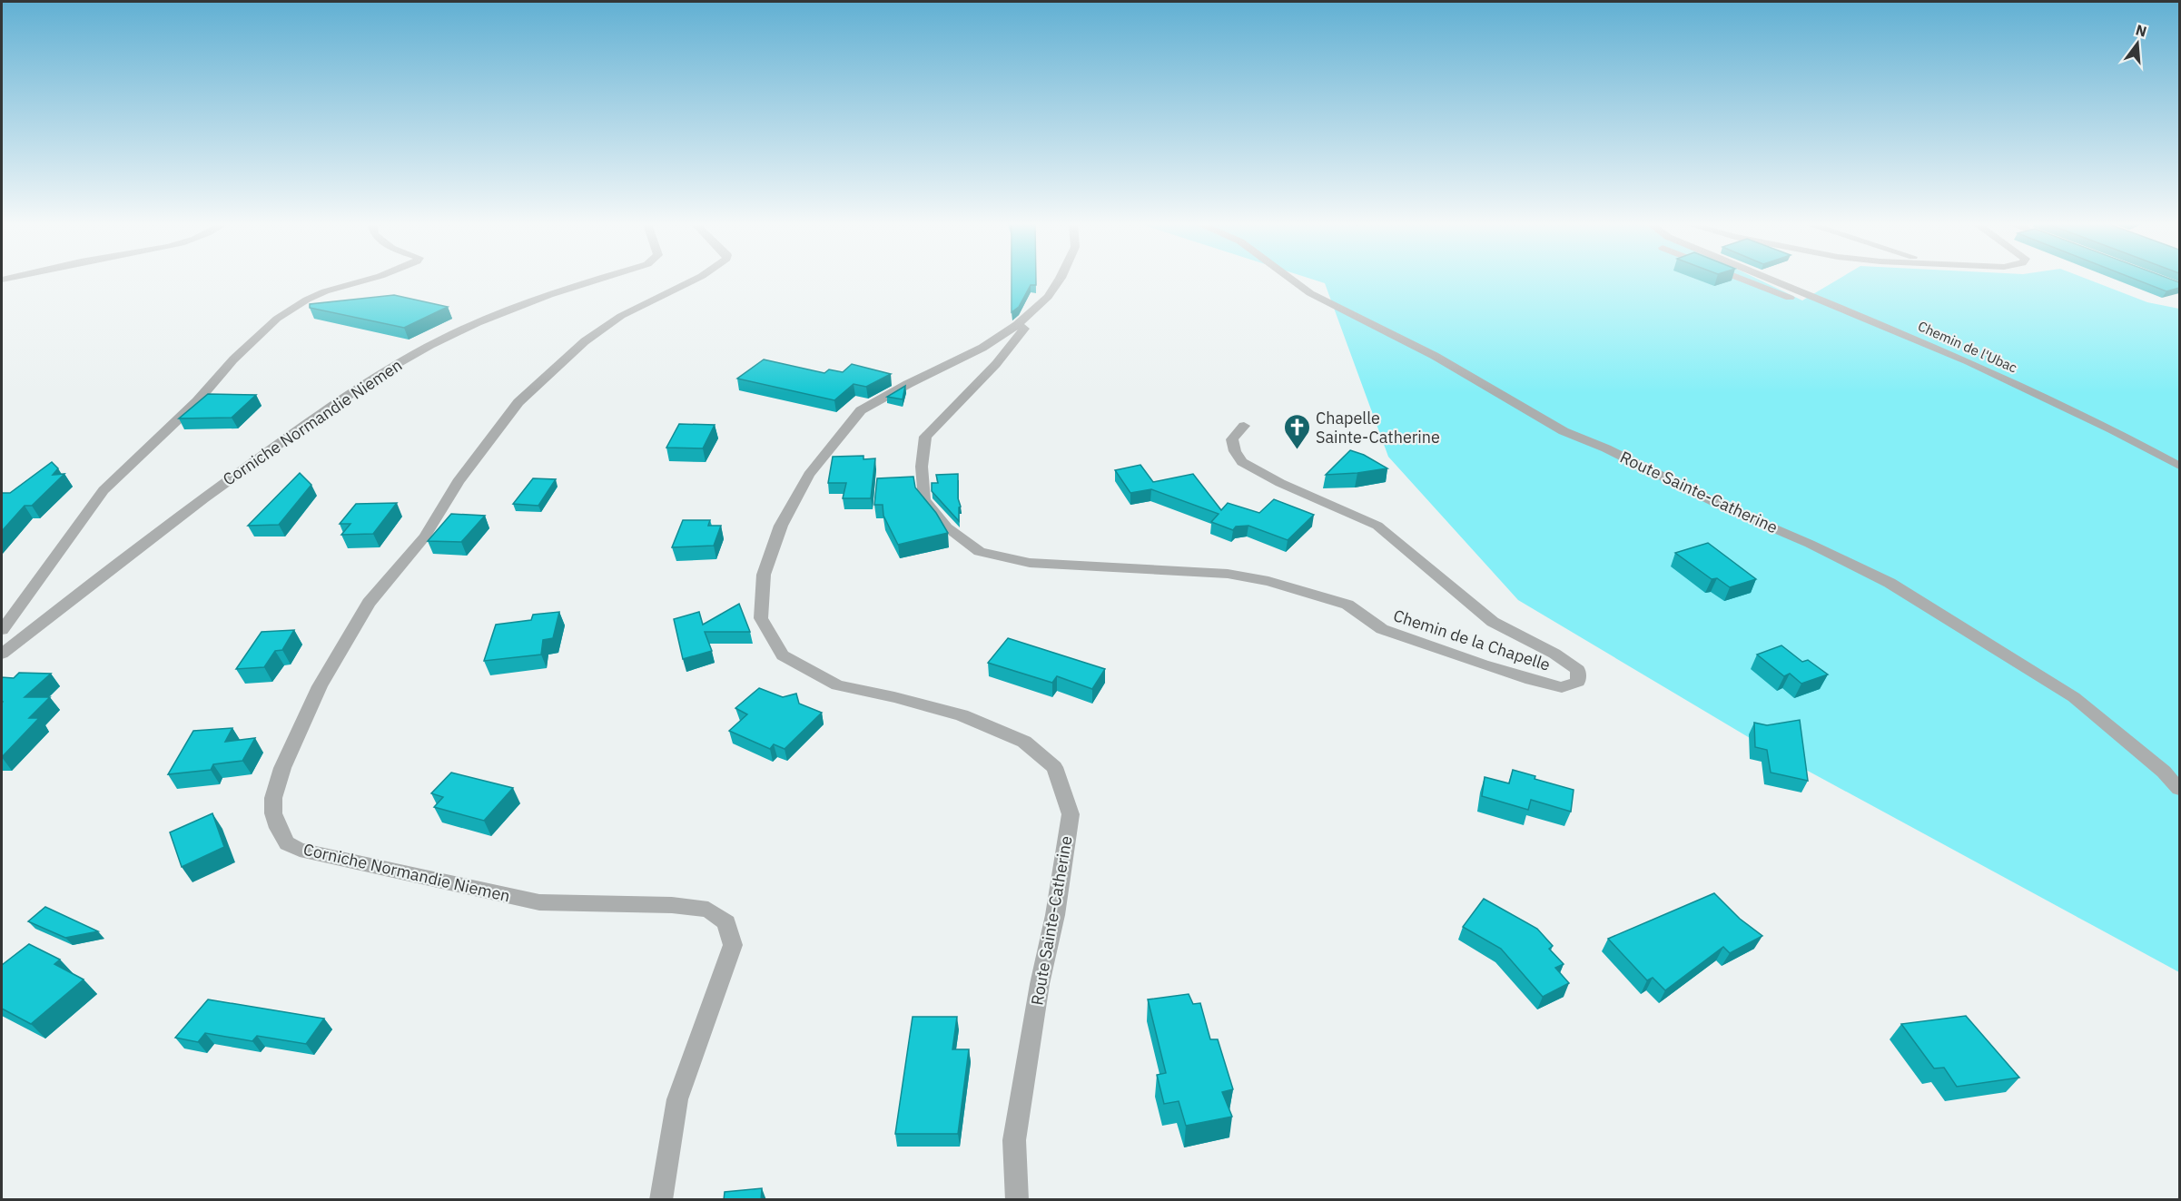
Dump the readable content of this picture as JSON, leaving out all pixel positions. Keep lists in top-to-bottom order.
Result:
{
  "streets": {
    "street": [
      "Chemin de l'Ubac",
      "Corniche Normandie Niemen",
      "Route Sainte-Catherine",
      "Chemin de la Chapelle"
    ]
  },
  "crossings": [
    ["Route Sainte-Catherine", "Chemin de la Chapelle"]
  ],
  "places": {
    "church": ["Chapelle Sainte-Catherine"]
  },
  "north": "top"
}
